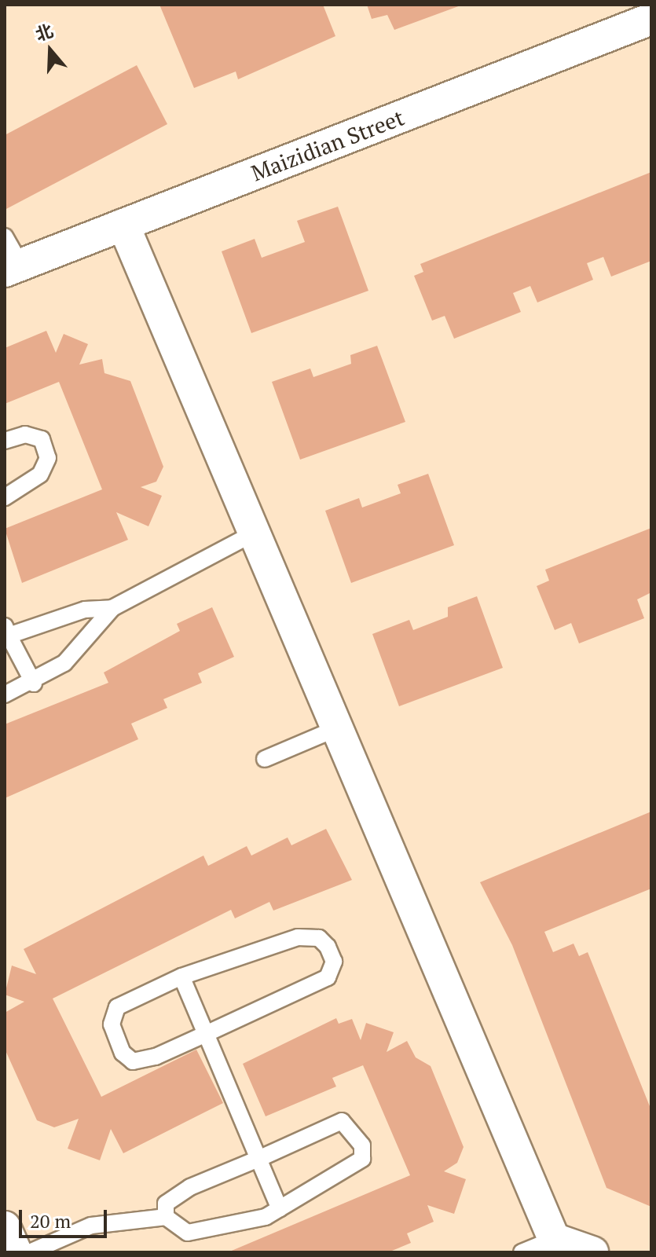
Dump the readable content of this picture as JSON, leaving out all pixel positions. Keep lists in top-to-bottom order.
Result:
{
  "streets": {
    "street": ["Maizidian Street"]
  },
  "scale_bar": "20 m",
  "north": "top"
}
